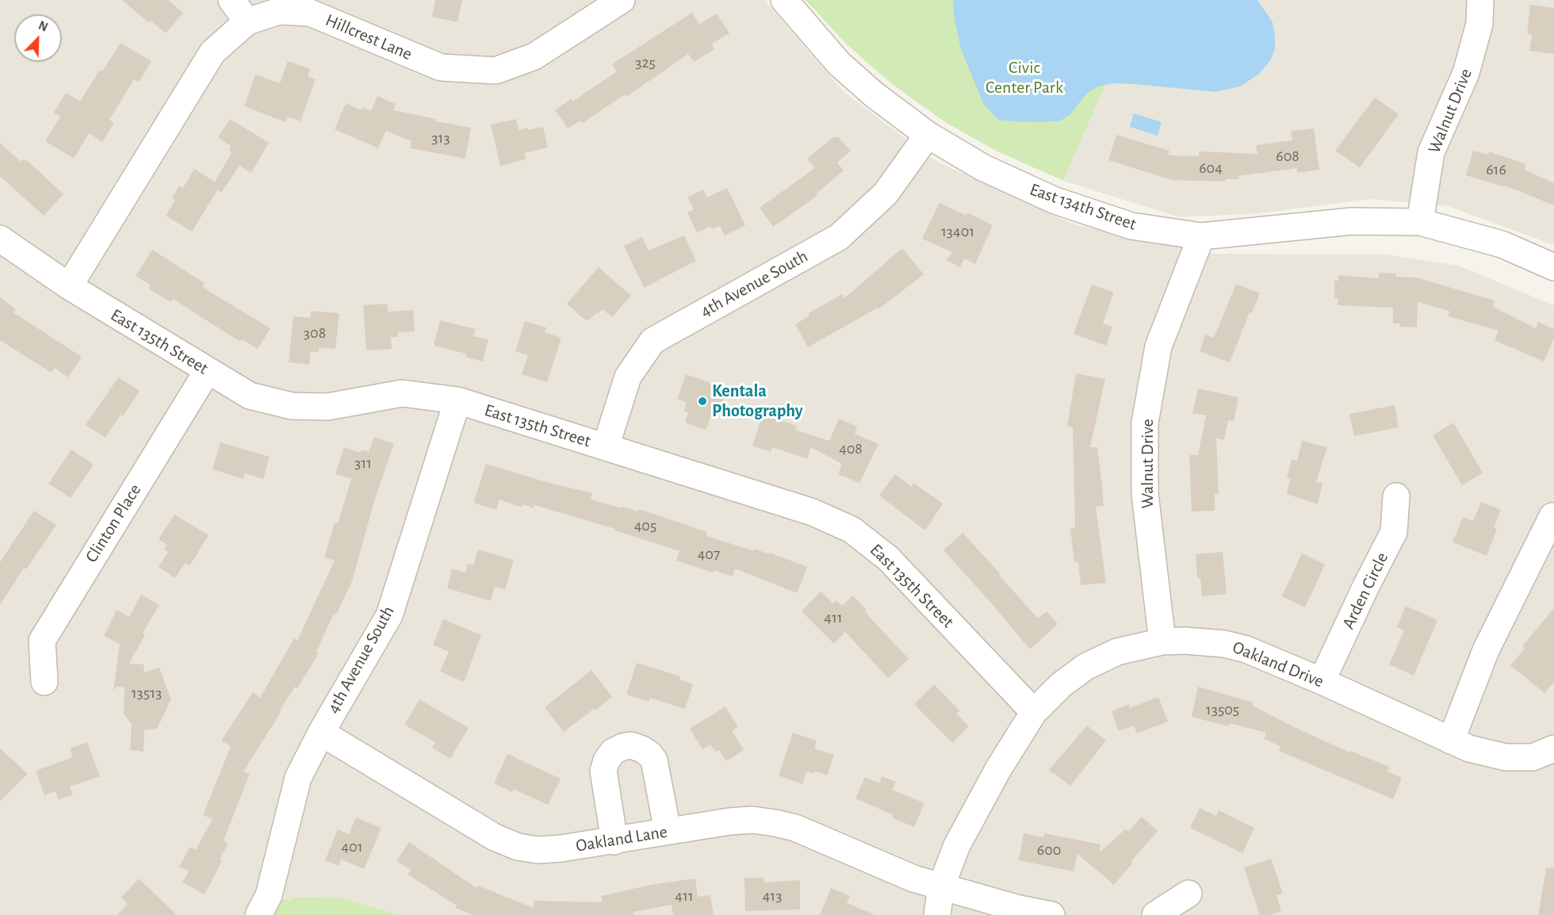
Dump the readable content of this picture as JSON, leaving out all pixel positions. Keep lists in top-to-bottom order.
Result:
{
  "streets": {
    "street": [
      "Hillcrest Lane",
      "Walnut Drive",
      "East 134th Street",
      "4th Avenue South",
      "East 135th Street",
      "Clinton Place",
      "Arden Circle",
      "Oakland Drive",
      "Oakland Lane"
    ]
  },
  "crossings": [
    ["Hillcrest Lane", "East 135th Street"],
    ["Walnut Drive", "East 134th Street"],
    ["Walnut Drive", "Oakland Drive"],
    ["East 134th Street", "4th Avenue South"],
    ["4th Avenue South", "East 135th Street"],
    ["4th Avenue South", "Oakland Lane"],
    ["East 135th Street", "Clinton Place"],
    ["East 135th Street", "Oakland Drive"],
    ["Arden Circle", "Oakland Drive"],
    ["Oakland Drive", "Oakland Lane"]
  ],
  "parks": ["Civic Center Park"],
  "places": ["Kentala Photography"],
  "house_numbers": [
    "325",
    "313",
    "608",
    "604",
    "616",
    "13401",
    "308",
    "408",
    "311",
    "405",
    "407",
    "411",
    "13513",
    "13505",
    "401",
    "600",
    "411",
    "413"
  ],
  "north": "top right"
}
